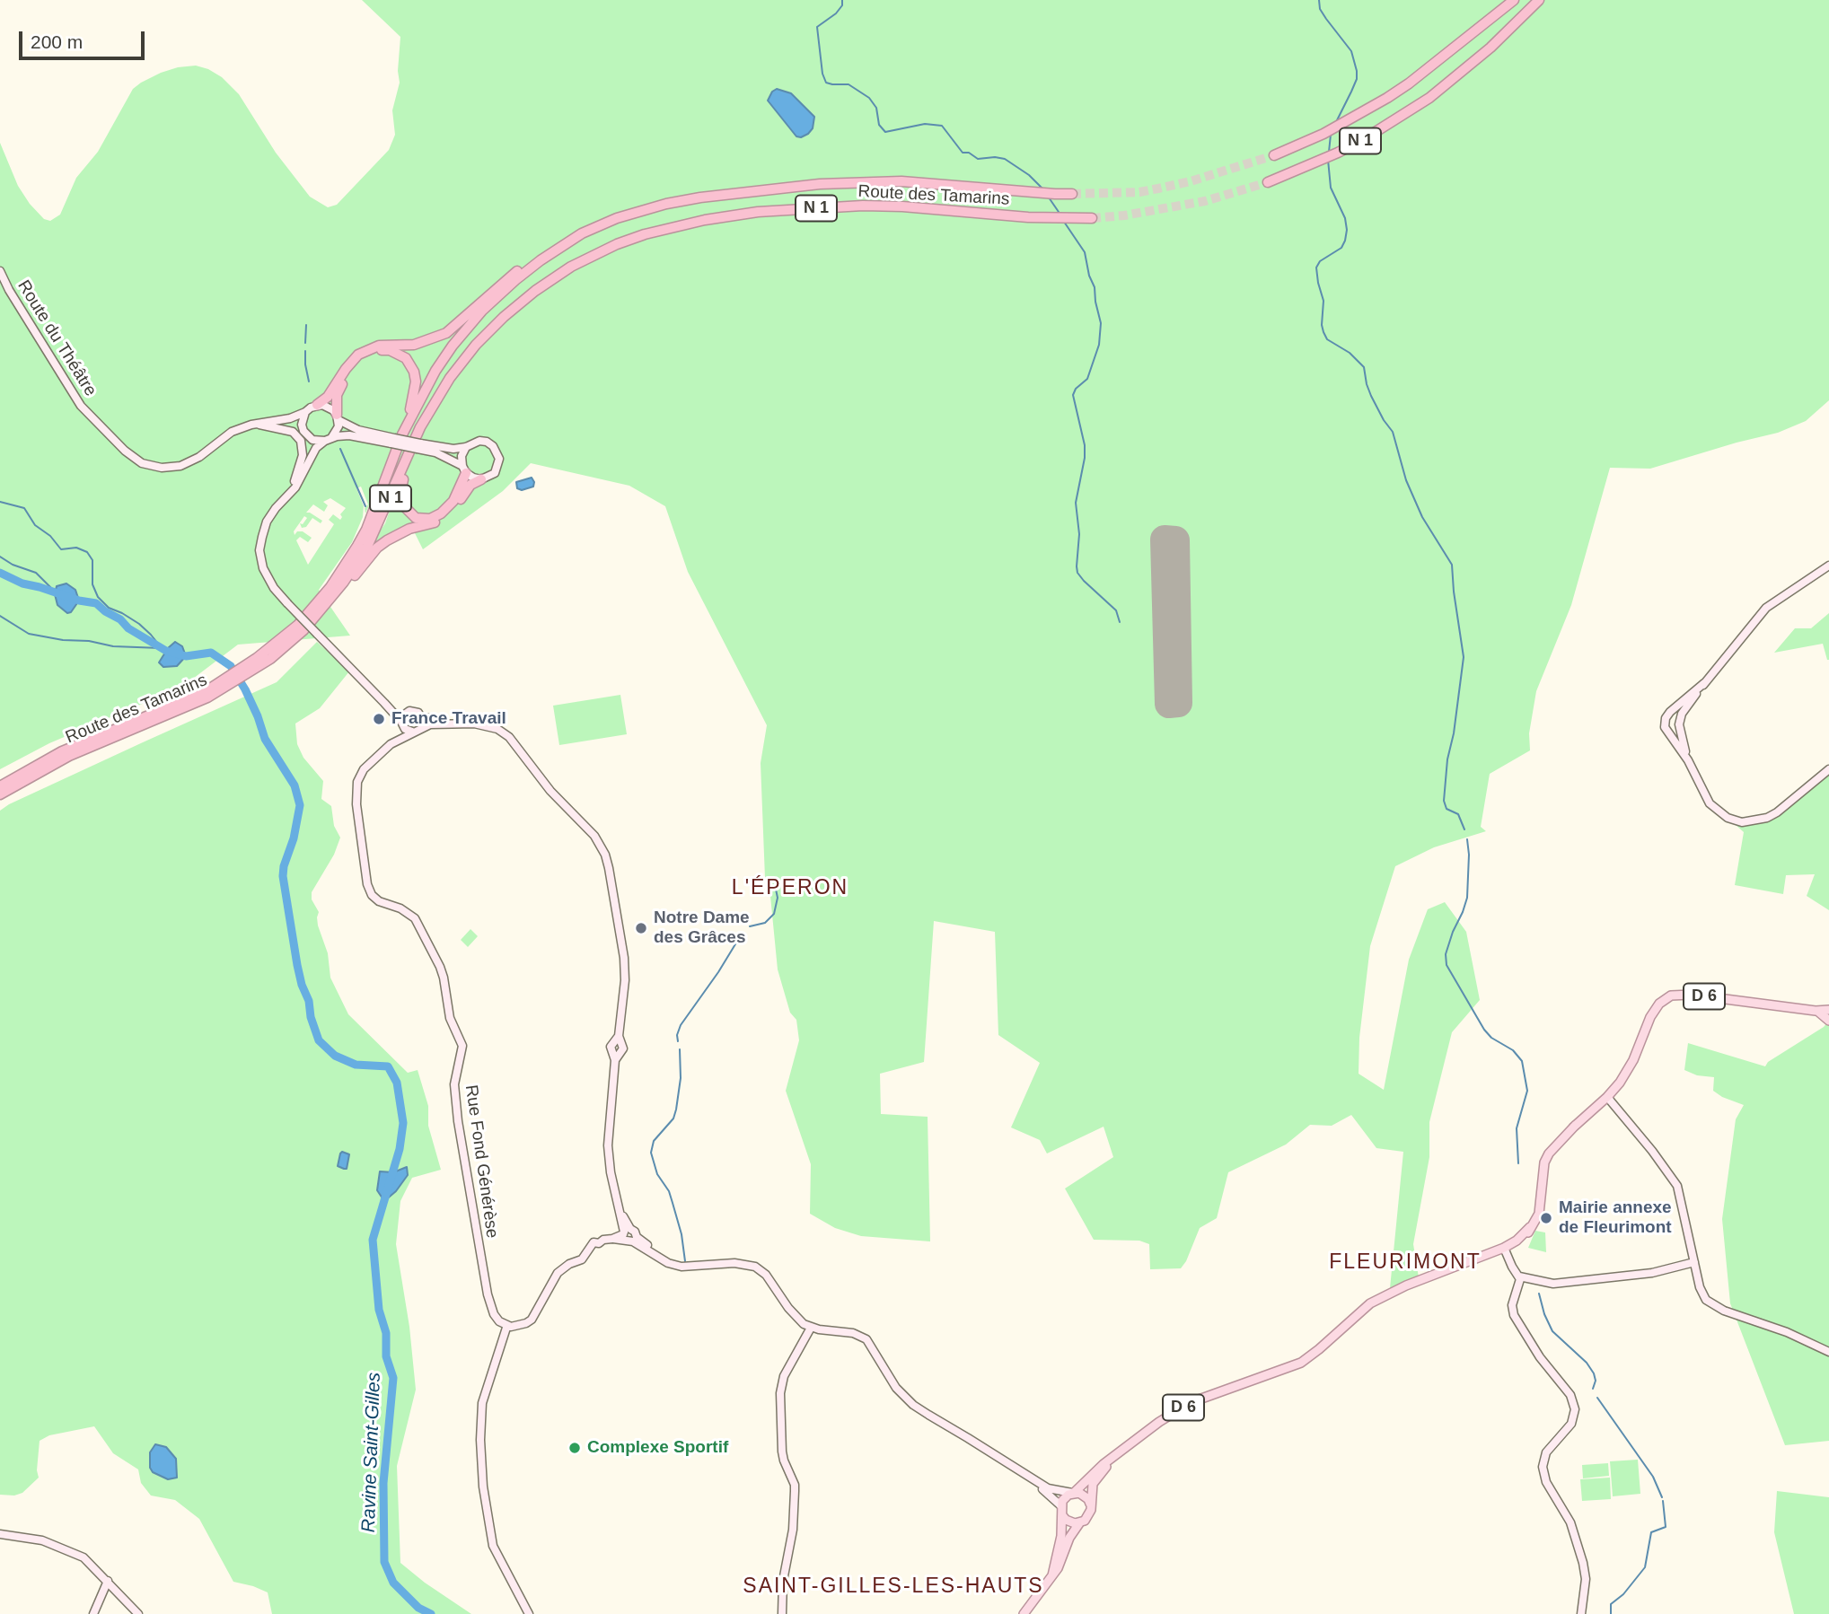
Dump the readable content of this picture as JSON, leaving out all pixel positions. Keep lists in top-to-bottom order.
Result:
{
  "streets": {
    "highway": ["N 1", "Route des Tamarins"],
    "main road": ["Route du Théâtre", "D 6", "Rue Fond Générèse"]
  },
  "districts": ["L'ÉPERON", "FLEURIMONT", "SAINT-GILLES-LES-HAUTS"],
  "water": ["Ravine Saint-Gilles"],
  "places": [
    "France Travail",
    "Notre Dame des Grâces",
    "Mairie annexe de Fleurimont",
    "Complexe Sportif"
  ],
  "scale_bar": "200 m"
}
